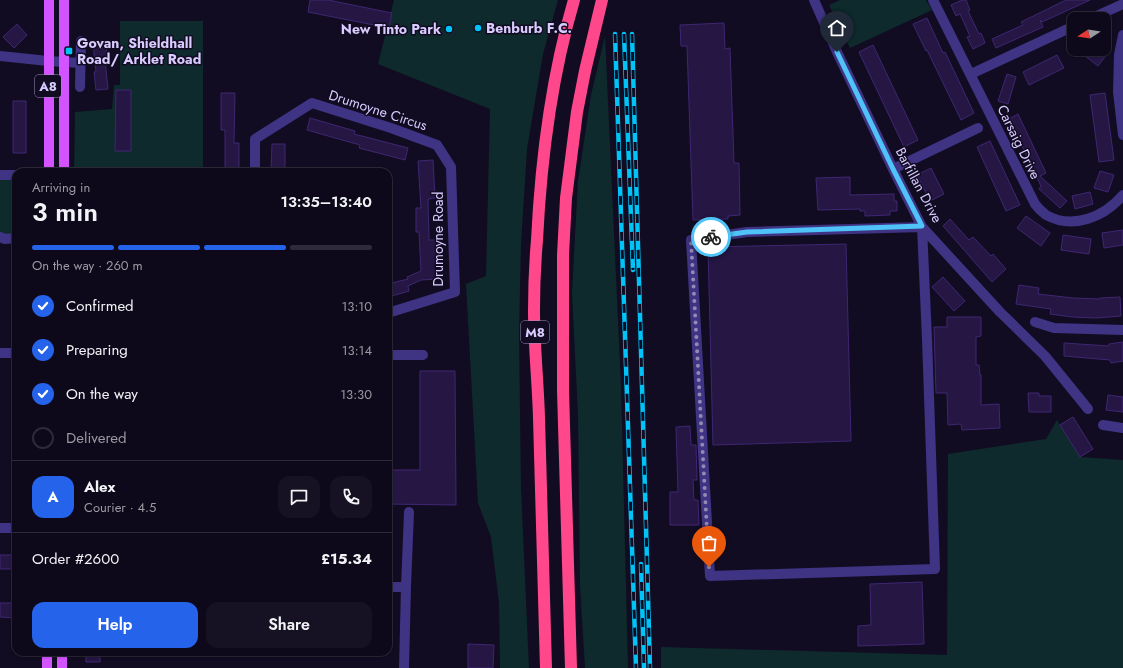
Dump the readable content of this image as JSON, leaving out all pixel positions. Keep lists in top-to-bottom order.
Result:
{
  "streets": {
    "highway": ["M8"],
    "main road": ["A8"],
    "street": [
      "Drumoyne Circus",
      "Carsaig Drive",
      "Barfillan Drive",
      "Drumoyne Road"
    ]
  },
  "crossings": [
    ["Drumoyne Circus", "Drumoyne Road"]
  ],
  "places": {
    "other": ["Benburb F.C.", "New Tinto Park"],
    "transit": ["Govan, Shieldhall Road/ Arklet Road"]
  },
  "north": "left",
  "page": {
    "heading": ["3 min", "Arriving in", "13:35–13:40"],
    "panel": [
      "Alex",
      "Courier · 4.5",
      "Order #2600",
      "£15.34"
    ],
    "bar": "On the way · 260 m",
    "list": [
      ["Confirmed", "13:10"],
      ["Preparing", "13:14"],
      ["On the way", "13:30"],
      "Delivered"
    ],
    "round": "A",
    "buttons": ["Help", "Share"]
  }
}
